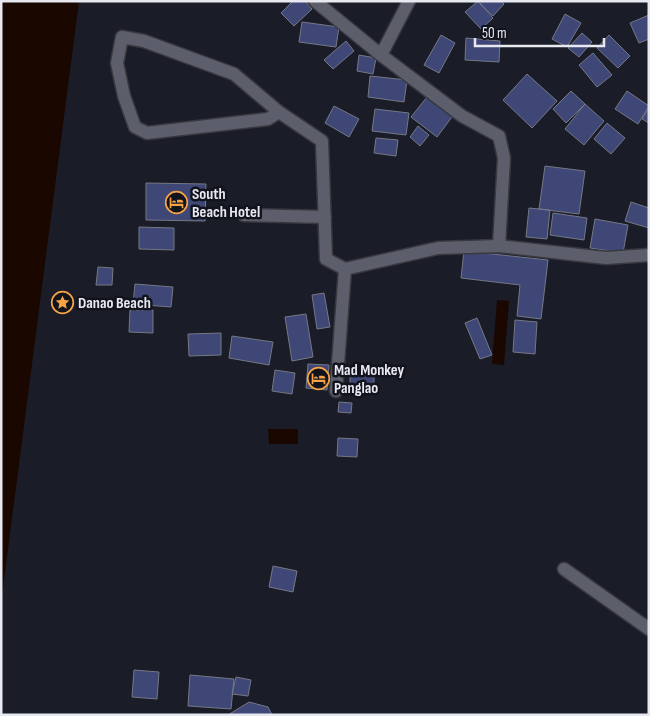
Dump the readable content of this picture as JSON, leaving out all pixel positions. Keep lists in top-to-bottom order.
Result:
{
  "places": {
    "hotel": ["South Beach Hotel", "Mad Monkey Panglao"],
    "place": ["Danao Beach"]
  },
  "scale_bar": "50 m"
}
